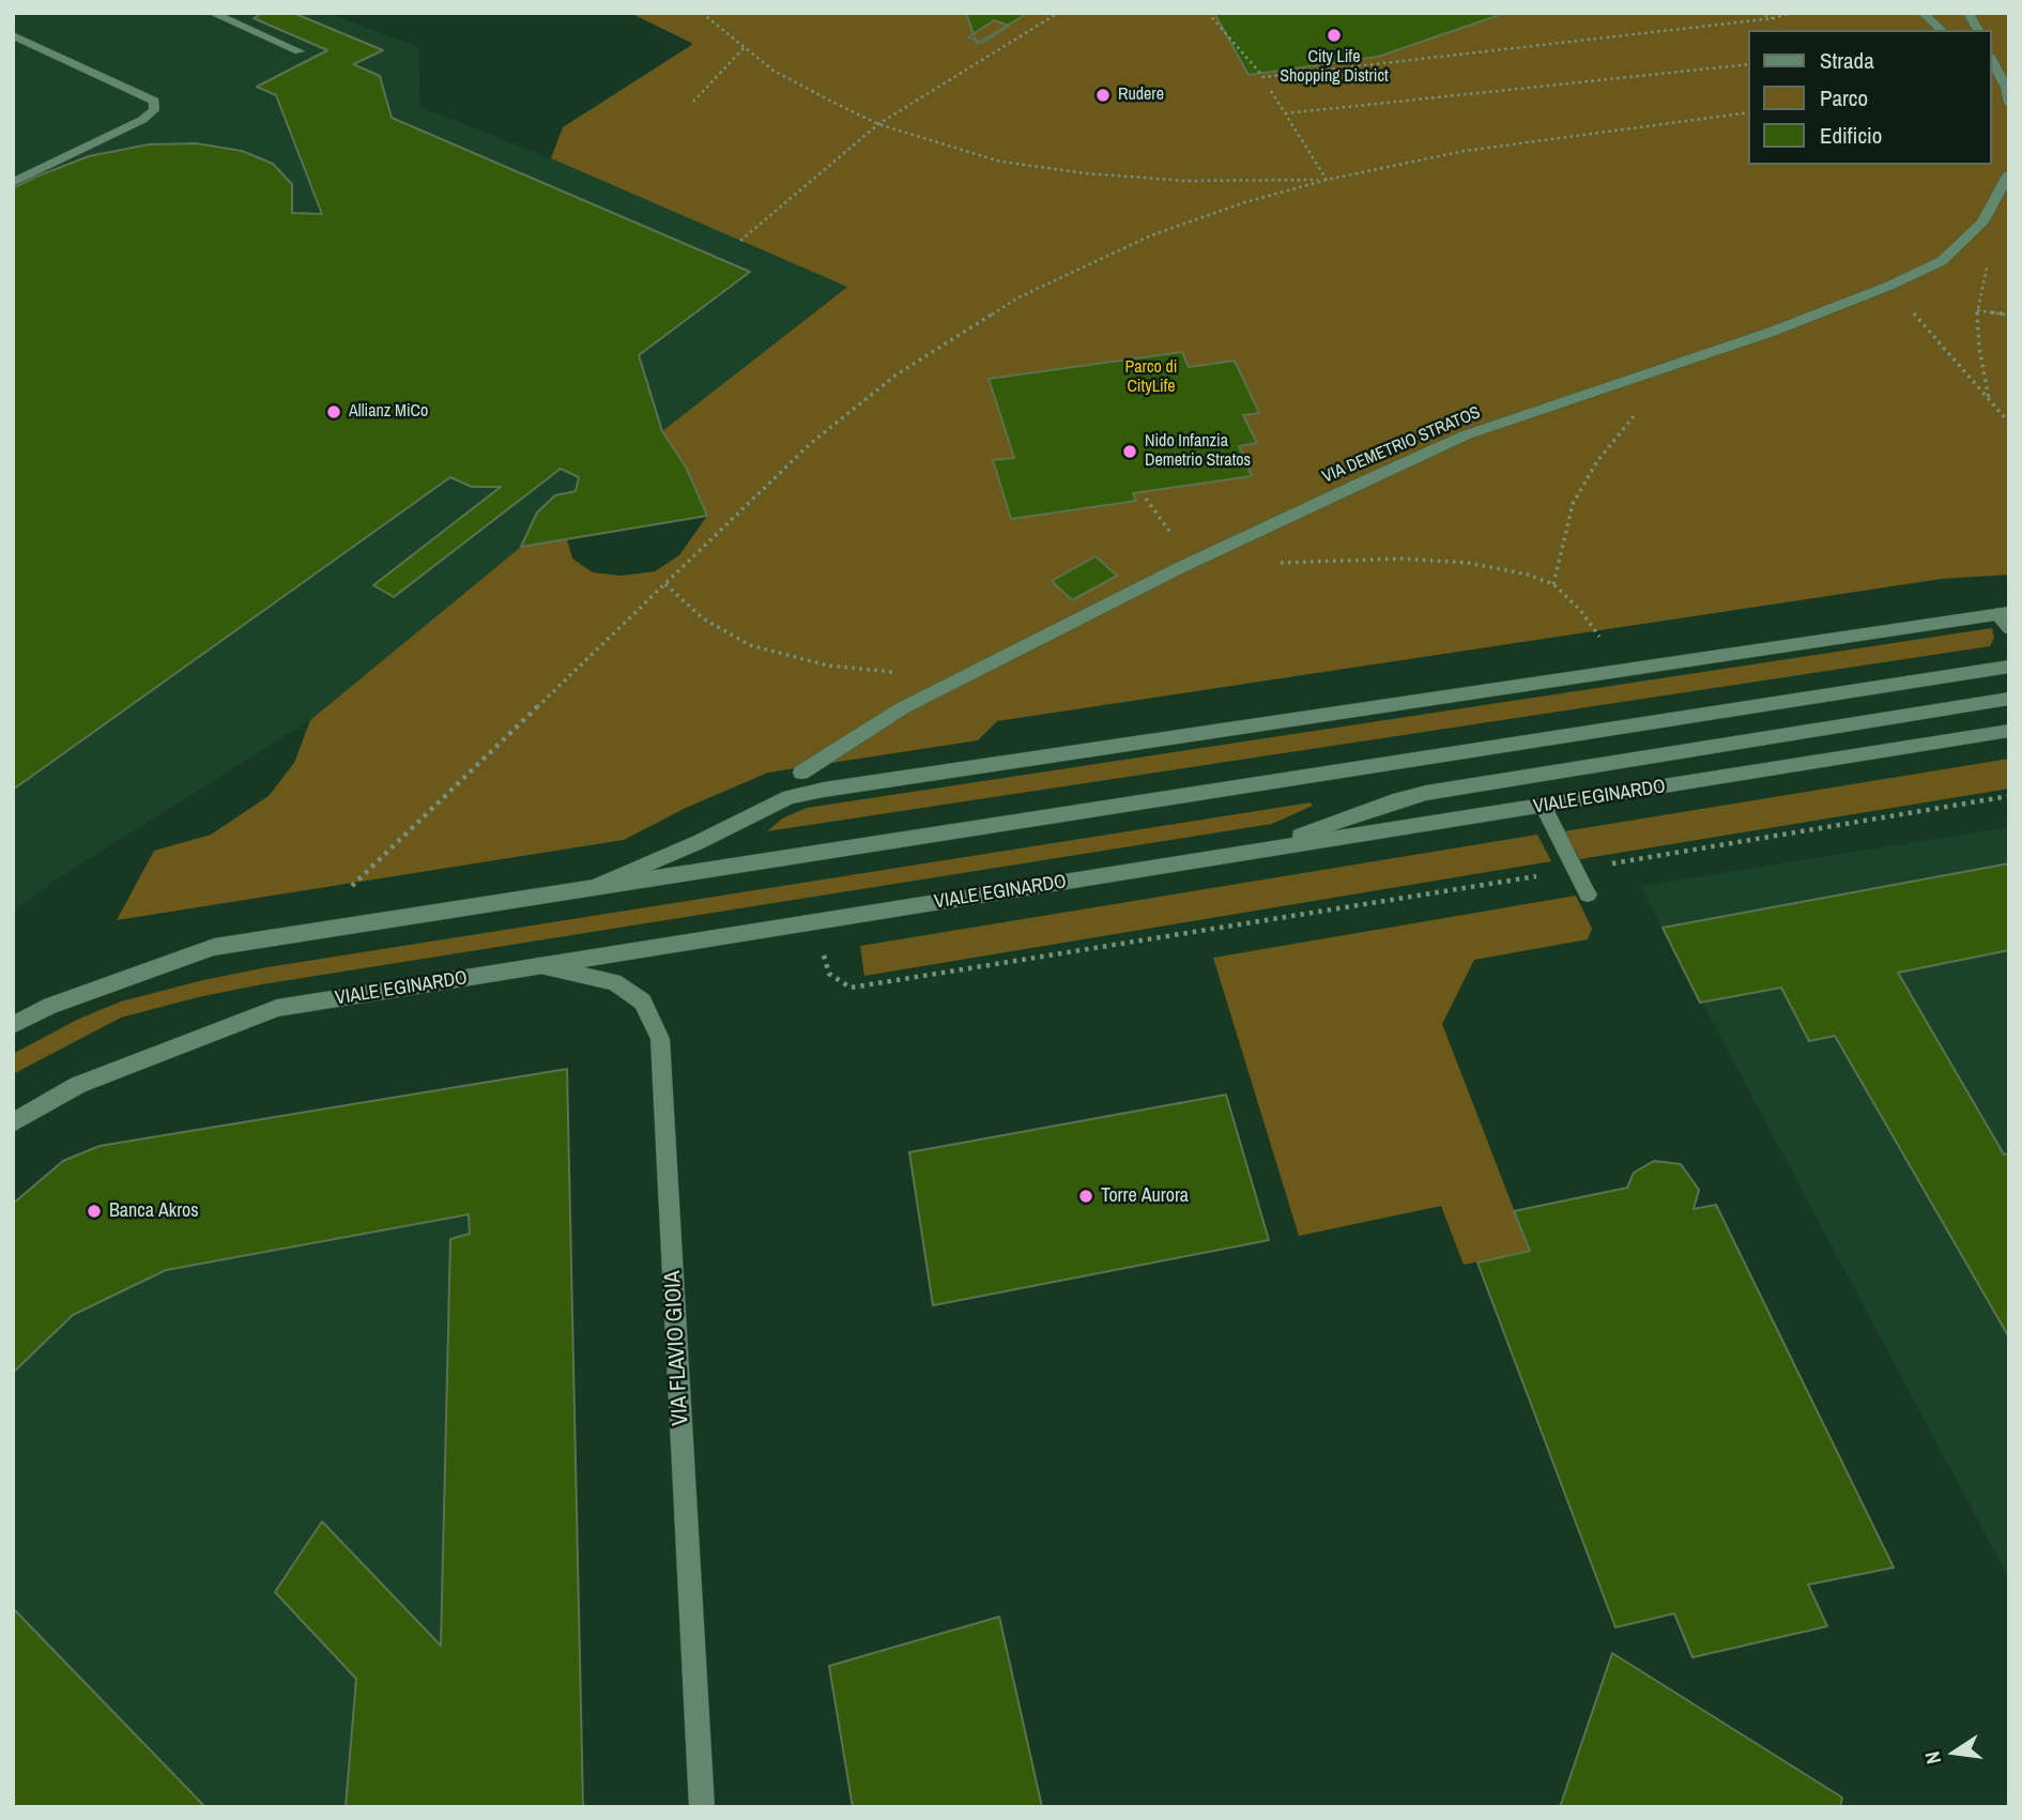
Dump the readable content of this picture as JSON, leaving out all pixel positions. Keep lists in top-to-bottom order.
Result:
{
  "streets": {
    "main road": ["VIA DEMETRIO STRATOS", "VIALE EGINARDO", "VIA FLAVIO GIOIA"]
  },
  "crossings": [
    ["VIALE EGINARDO", "VIA FLAVIO GIOIA"]
  ],
  "parks": ["Parco di CityLife"],
  "places": [
    "City Life Shopping District",
    "Rudere",
    "Allianz MiCo",
    "Nido Infanzia Demetrio Stratos",
    "Torre Aurora",
    "Banca Akros"
  ],
  "legend": ["Strada", "Parco", "Edificio"],
  "north": "left"
}
